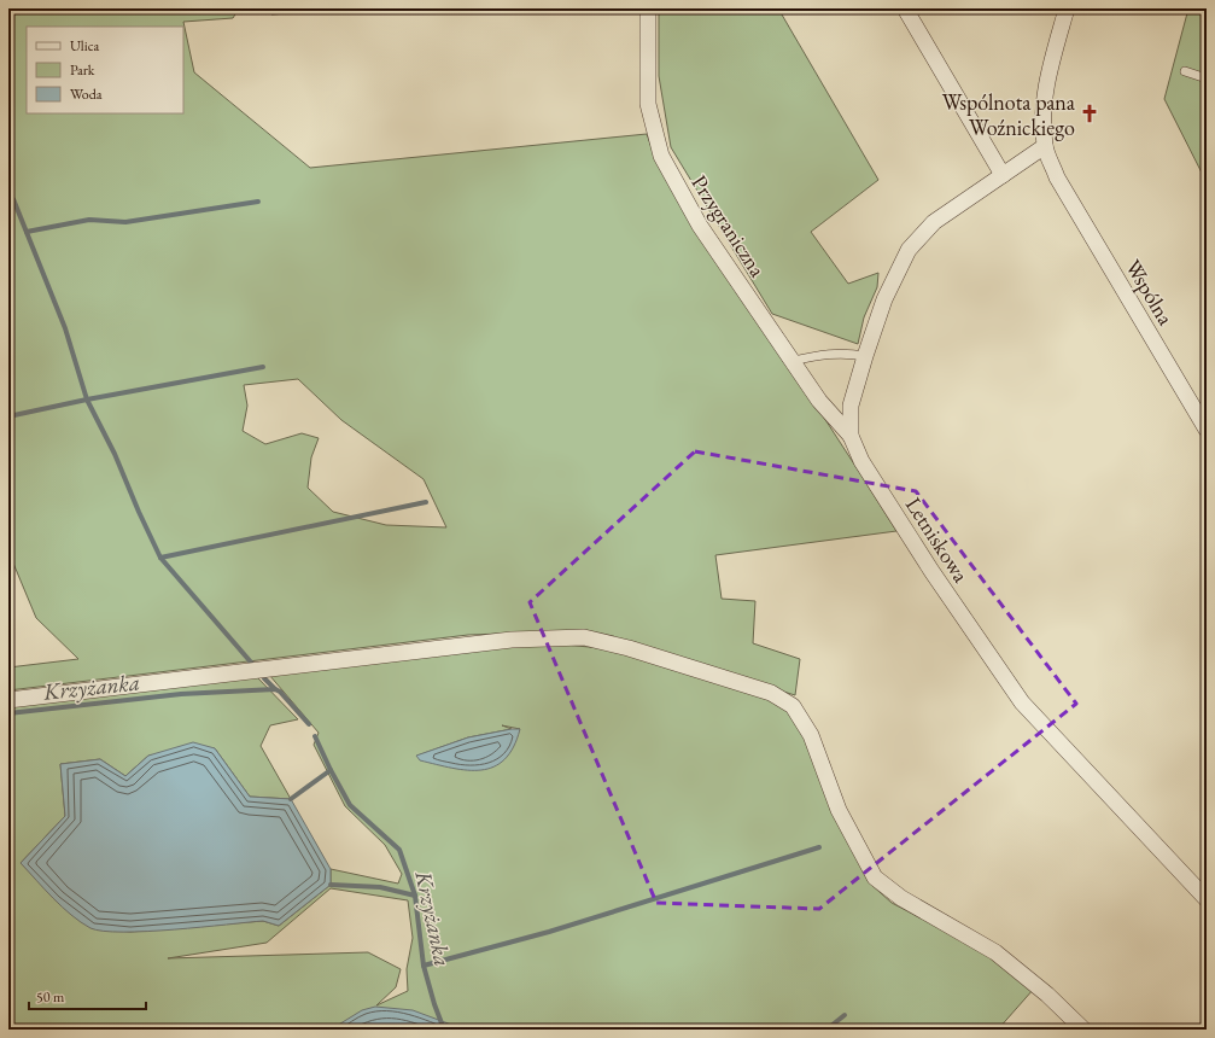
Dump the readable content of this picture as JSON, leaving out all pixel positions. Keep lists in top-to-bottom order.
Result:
{
  "streets": {
    "street": ["Przygraniczna", "Wspólna", "Letniskowa"]
  },
  "crossings": [
    ["Przygraniczna", "Letniskowa"],
    ["Wspólna", "Letniskowa"]
  ],
  "water": ["Krzyżanka"],
  "places": {
    "church": ["Wspólnota pana Woźnickiego"]
  },
  "legend": ["Ulica", "Park", "Woda"],
  "scale_bar": "50 m"
}
